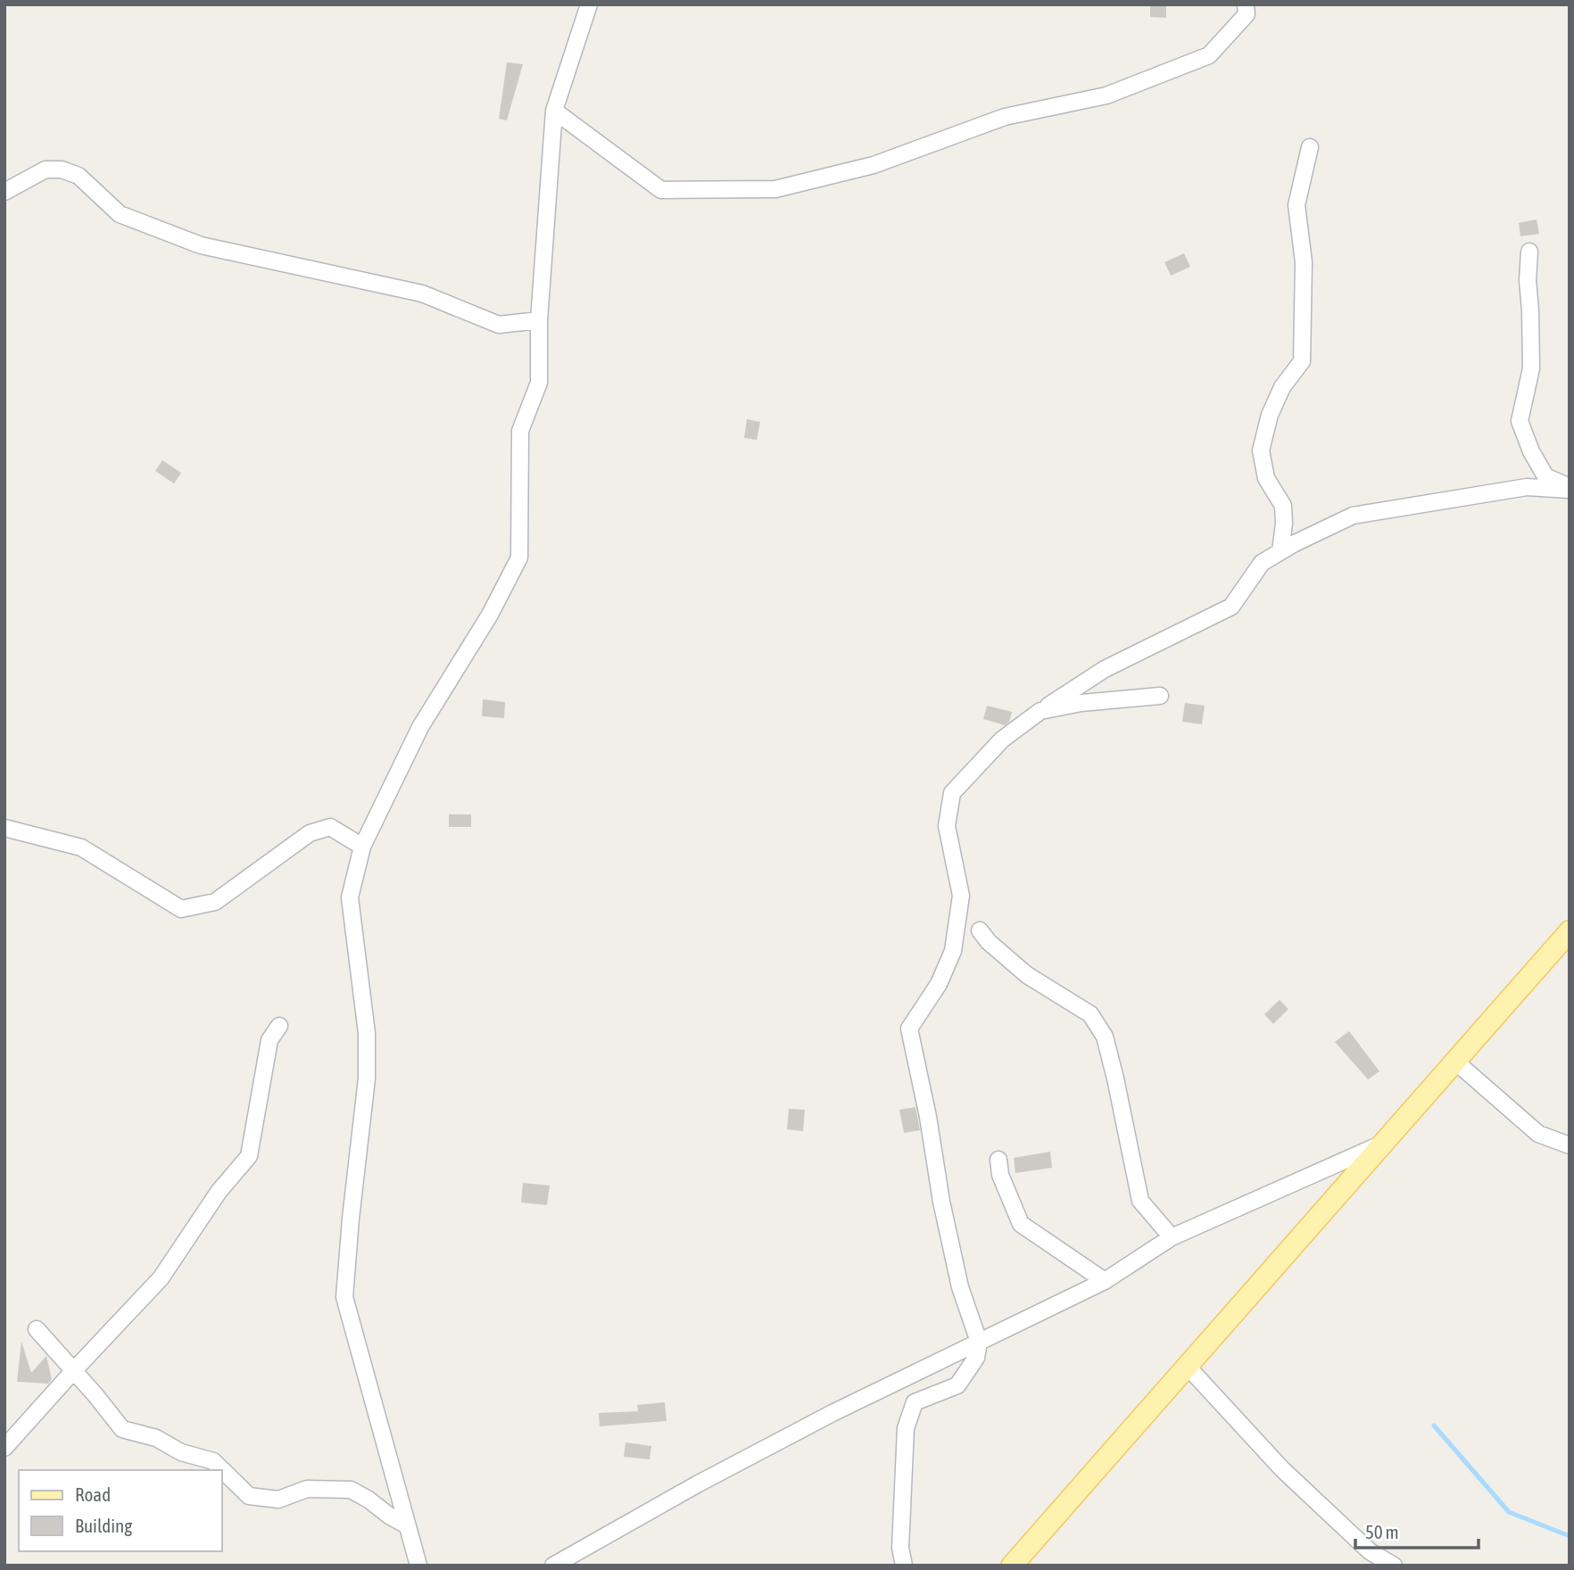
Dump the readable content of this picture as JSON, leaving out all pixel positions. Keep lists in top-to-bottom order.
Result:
{
  "legend": ["Road", "Building"],
  "scale_bar": "50 m"
}
